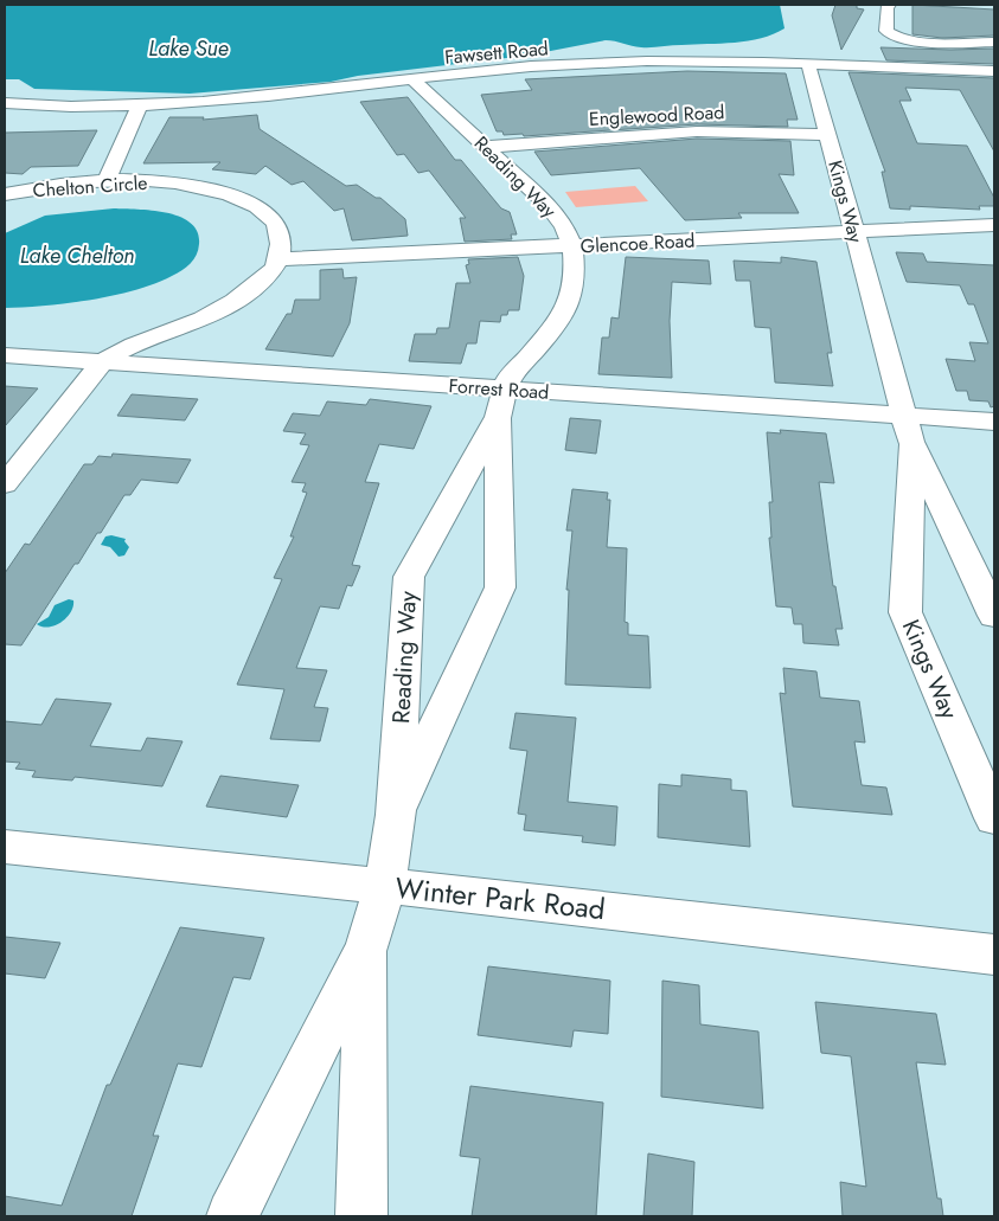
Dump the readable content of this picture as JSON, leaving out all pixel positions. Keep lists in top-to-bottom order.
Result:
{
  "streets": {
    "street": [
      "Fawsett Road",
      "Englewood Road",
      "Reading Way",
      "Chelton Circle",
      "Kings Way",
      "Glencoe Road",
      "Forrest Road",
      "Winter Park Road"
    ]
  },
  "crossings": [
    ["Fawsett Road", "Reading Way"],
    ["Fawsett Road", "Kings Way"],
    ["Englewood Road", "Reading Way"],
    ["Englewood Road", "Kings Way"],
    ["Reading Way", "Glencoe Road"],
    ["Reading Way", "Forrest Road"],
    ["Reading Way", "Winter Park Road"],
    ["Chelton Circle", "Glencoe Road"],
    ["Kings Way", "Glencoe Road"],
    ["Kings Way", "Forrest Road"]
  ],
  "water": ["Lake Sue", "Lake Chelton"]
}
